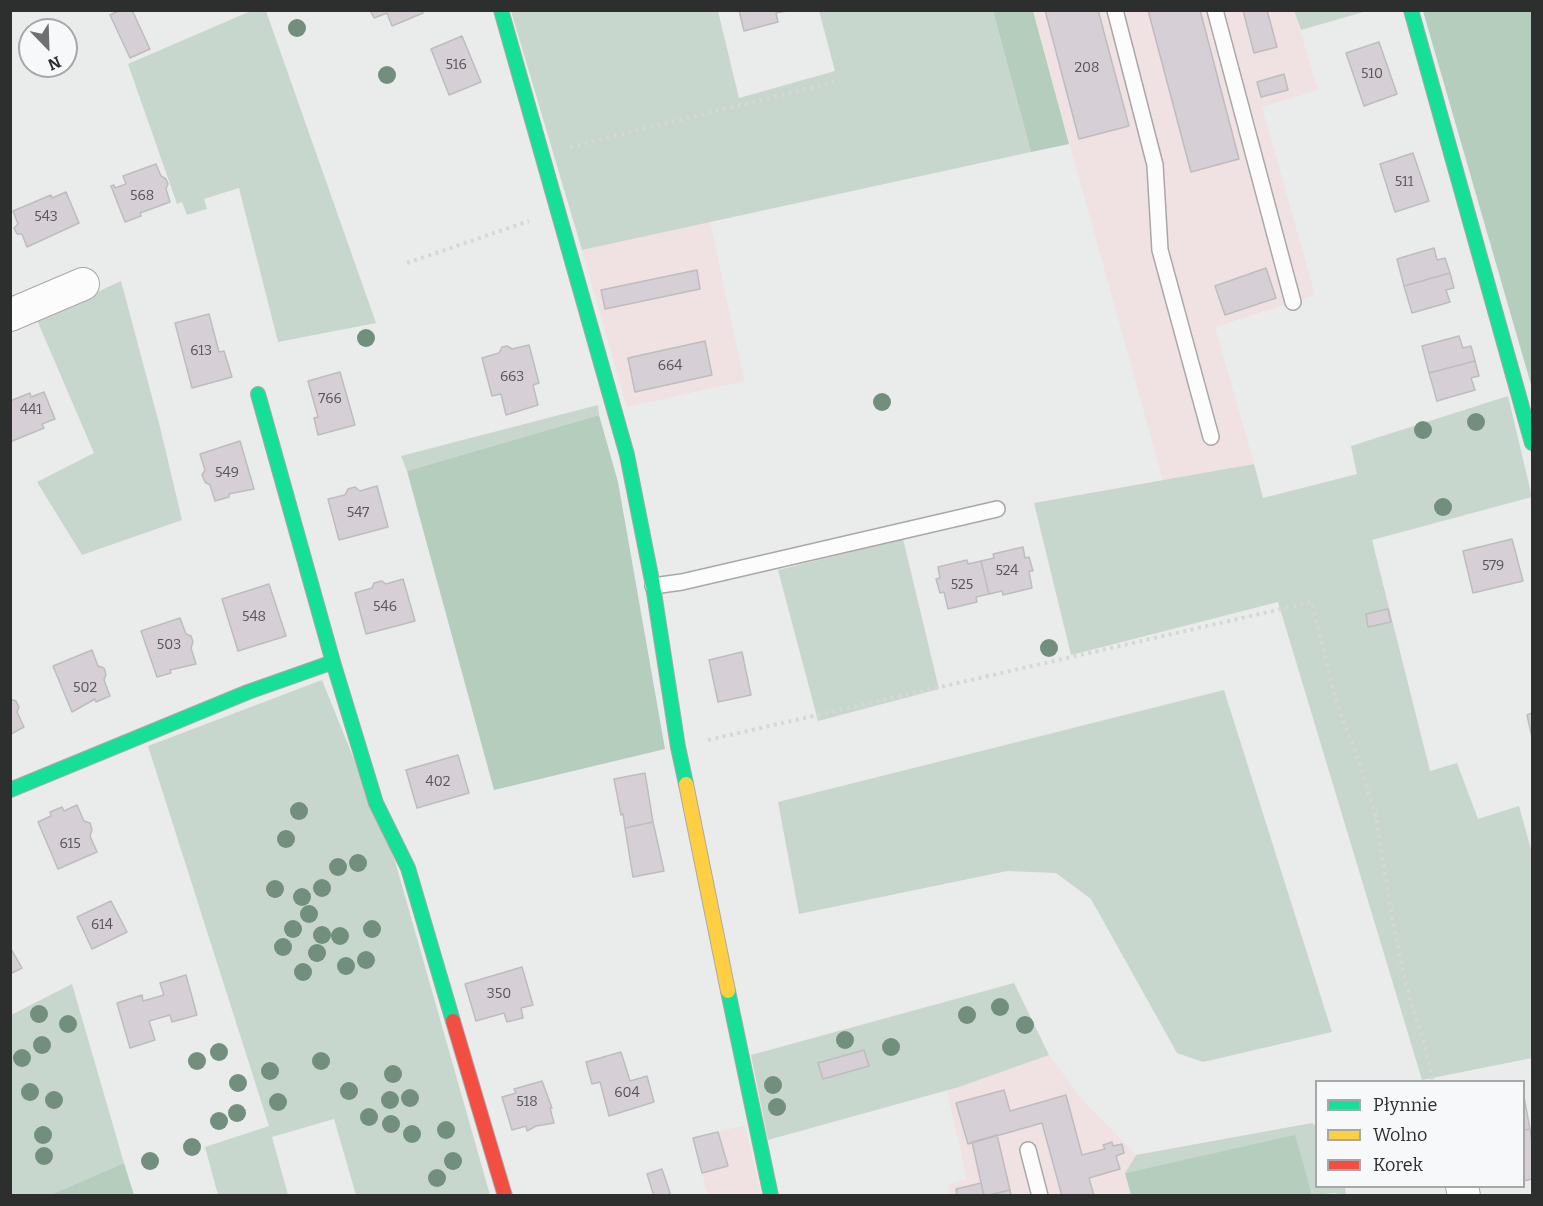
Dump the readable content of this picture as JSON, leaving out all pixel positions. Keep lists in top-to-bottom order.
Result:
{
  "house_numbers": [
    "516",
    "208",
    "510",
    "511",
    "568",
    "543",
    "613",
    "664",
    "663",
    "766",
    "441",
    "549",
    "547",
    "579",
    "524",
    "525",
    "546",
    "548",
    "503",
    "502",
    "402",
    "615",
    "614",
    "350",
    "604",
    "518"
  ],
  "legend": ["Płynnie", "Wolno", "Korek"],
  "north": "bottom right"
}
